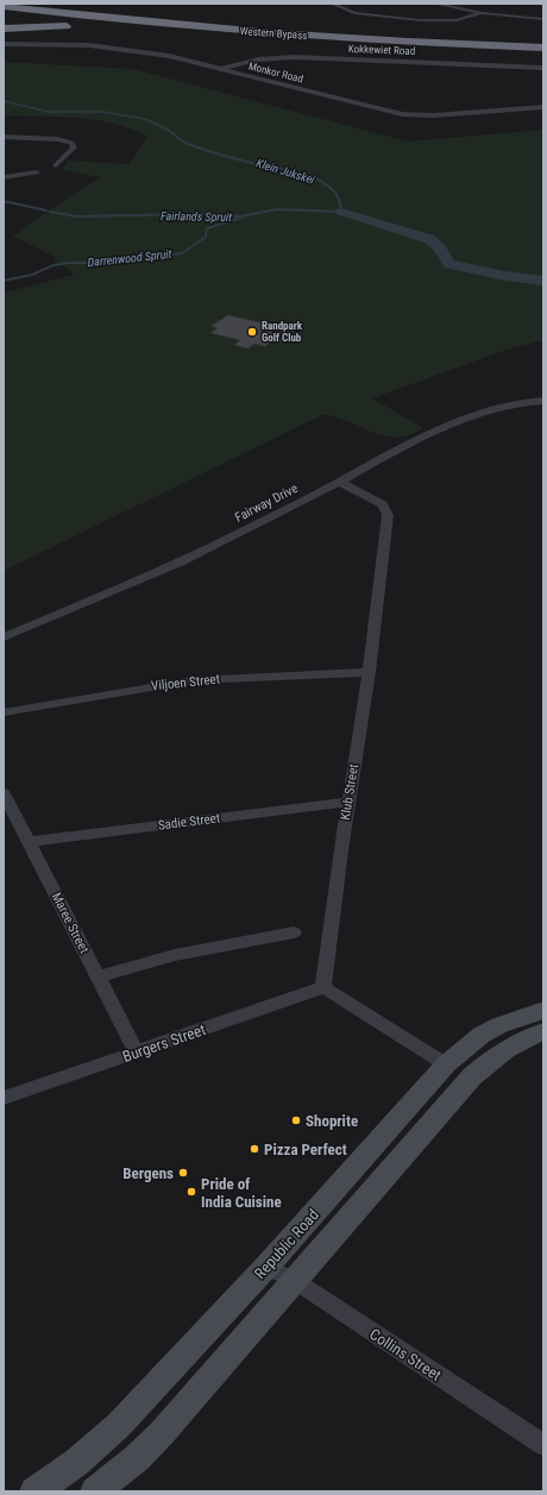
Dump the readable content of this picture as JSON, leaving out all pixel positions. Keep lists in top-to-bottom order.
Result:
{
  "streets": {
    "highway": ["Western Bypass"],
    "main road": ["Republic Road"],
    "street": [
      "Kokkewiet Road",
      "Monkor Road",
      "Fairway Drive",
      "Viljoen Street",
      "Klub Street",
      "Sadie Street",
      "Maree Street",
      "Burgers Street",
      "Collins Street"
    ]
  },
  "crossings": [
    ["Kokkewiet Road", "Monkor Road"],
    ["Fairway Drive", "Klub Street"],
    ["Viljoen Street", "Klub Street"],
    ["Klub Street", "Sadie Street"],
    ["Klub Street", "Burgers Street"],
    ["Sadie Street", "Maree Street"],
    ["Maree Street", "Burgers Street"],
    ["Republic Road", "Collins Street"]
  ],
  "water": ["Klein Jukskei", "Fairlands Spruit", "Darrenwood Spruit"],
  "places": [
    "Randpark Golf Club",
    "Shoprite",
    "Pizza Perfect",
    "Bergens",
    "Pride of India Cuisine"
  ]
}
